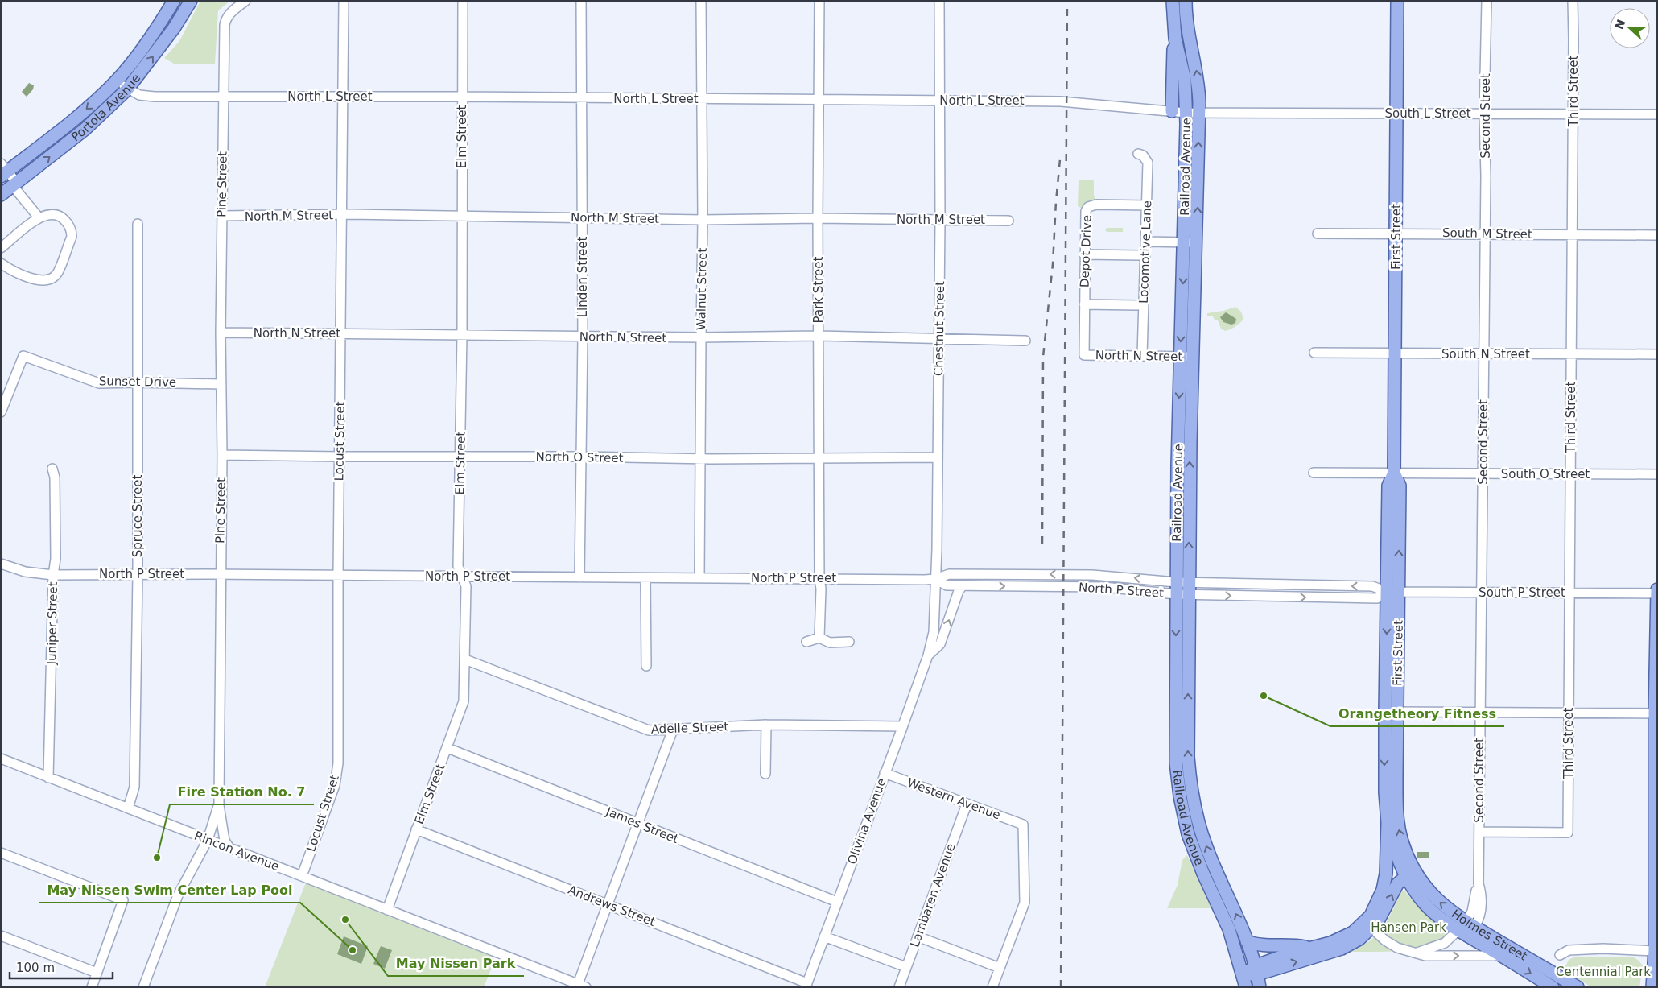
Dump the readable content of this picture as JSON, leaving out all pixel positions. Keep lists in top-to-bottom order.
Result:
{
  "streets": {
    "main road": [
      "Portola Avenue",
      "Railroad Avenue",
      "First Street",
      "Holmes Street"
    ],
    "street": [
      "Third Street",
      "North L Street",
      "South L Street",
      "Second Street",
      "Elm Street",
      "Pine Street",
      "North M Street",
      "South M Street",
      "Depot Drive",
      "Locomotive Lane",
      "Linden Street",
      "Walnut Street",
      "Park Street",
      "Chestnut Street",
      "North N Street",
      "South N Street",
      "Sunset Drive",
      "Locust Street",
      "North O Street",
      "South O Street",
      "Spruce Street",
      "North P Street",
      "South P Street",
      "Juniper Street",
      "Adelle Street",
      "Western Avenue",
      "Olivina Avenue",
      "James Street",
      "Rincon Avenue",
      "Lambaren Avenue",
      "Andrews Street"
    ]
  },
  "crossings": [
    ["Third Street", "South L Street"],
    ["Third Street", "Second Street"],
    ["Third Street", "South M Street"],
    ["Third Street", "South N Street"],
    ["Third Street", "South O Street"],
    ["Third Street", "South P Street"],
    ["North L Street", "Portola Avenue"],
    ["North L Street", "South L Street"],
    ["North L Street", "Elm Street"],
    ["North L Street", "Railroad Avenue"],
    ["North L Street", "Pine Street"],
    ["North L Street", "Linden Street"],
    ["North L Street", "Walnut Street"],
    ["North L Street", "Park Street"],
    ["North L Street", "Chestnut Street"],
    ["North L Street", "Locust Street"],
    ["South L Street", "Second Street"],
    ["South L Street", "Railroad Avenue"],
    ["South L Street", "First Street"],
    ["Second Street", "South M Street"],
    ["Second Street", "South N Street"],
    ["Second Street", "South O Street"],
    ["Second Street", "South P Street"],
    ["Second Street", "Holmes Street"],
    ["Elm Street", "North M Street"],
    ["Elm Street", "North N Street"],
    ["Elm Street", "North O Street"],
    ["Elm Street", "North P Street"],
    ["Elm Street", "Adelle Street"],
    ["Elm Street", "James Street"],
    ["Elm Street", "Rincon Avenue"],
    ["Elm Street", "Andrews Street"],
    ["Railroad Avenue", "North N Street"],
    ["Railroad Avenue", "North P Street"],
    ["Railroad Avenue", "South P Street"],
    ["Pine Street", "North M Street"],
    ["Pine Street", "North N Street"],
    ["Pine Street", "Sunset Drive"],
    ["Pine Street", "North O Street"],
    ["Pine Street", "North P Street"],
    ["Pine Street", "Rincon Avenue"],
    ["North M Street", "Linden Street"],
    ["North M Street", "Walnut Street"],
    ["North M Street", "Park Street"],
    ["North M Street", "Chestnut Street"],
    ["North M Street", "Locust Street"],
    ["South M Street", "First Street"],
    ["First Street", "South N Street"],
    ["First Street", "South O Street"],
    ["First Street", "South P Street"],
    ["First Street", "Holmes Street"],
    ["Depot Drive", "Locomotive Lane"],
    ["Depot Drive", "North N Street"],
    ["Locomotive Lane", "North N Street"],
    ["Linden Street", "North N Street"],
    ["Linden Street", "North O Street"],
    ["Linden Street", "North P Street"],
    ["Walnut Street", "North N Street"],
    ["Walnut Street", "North O Street"],
    ["Walnut Street", "North P Street"],
    ["Park Street", "North N Street"],
    ["Park Street", "North O Street"],
    ["Park Street", "North P Street"],
    ["Chestnut Street", "North N Street"],
    ["Chestnut Street", "North O Street"],
    ["Chestnut Street", "North P Street"],
    ["Chestnut Street", "Olivina Avenue"],
    ["North N Street", "Locust Street"],
    ["Sunset Drive", "Spruce Street"],
    ["Locust Street", "North O Street"],
    ["Locust Street", "North P Street"],
    ["Locust Street", "Rincon Avenue"],
    ["Spruce Street", "North P Street"],
    ["Spruce Street", "Rincon Avenue"],
    ["North P Street", "South P Street"],
    ["North P Street", "Juniper Street"],
    ["Juniper Street", "Rincon Avenue"],
    ["Adelle Street", "Olivina Avenue"],
    ["Western Avenue", "Olivina Avenue"],
    ["Western Avenue", "Lambaren Avenue"],
    ["Olivina Avenue", "James Street"],
    ["Olivina Avenue", "Andrews Street"]
  ],
  "parks": ["Hansen Park", "Centennial Park"],
  "places": [
    "Orangetheory Fitness",
    "Fire Station No. 7",
    "May Nissen Park",
    "May Nissen Swim Center Lap Pool"
  ],
  "scale_bar": "100 m",
  "north": "left"
}
